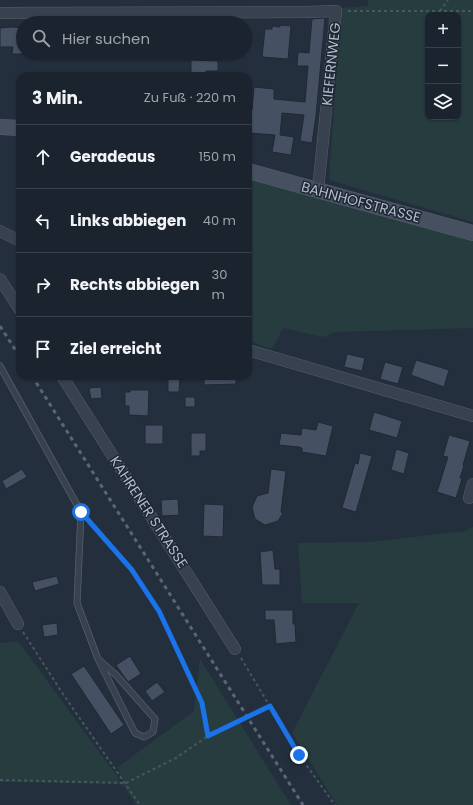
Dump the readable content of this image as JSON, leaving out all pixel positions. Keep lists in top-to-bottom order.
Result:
{
  "streets": {
    "main road": ["BAHNHOFSTRASSE"],
    "street": ["KIEFERNWEG", "KAHRENER STRASSE"]
  },
  "crossings": [
    ["KIEFERNWEG", "BAHNHOFSTRASSE"]
  ],
  "page": {
    "map_buttons": ["+", "−"],
    "search": "Hier suchen",
    "heading": ["3 Min.", "Zu Fuß · 220 m"],
    "list": [
      ["Geradeaus", "150 m"],
      ["Links abbiegen", "40 m"],
      ["Rechts abbiegen", "30 m"],
      "Ziel erreicht"
    ]
  }
}
